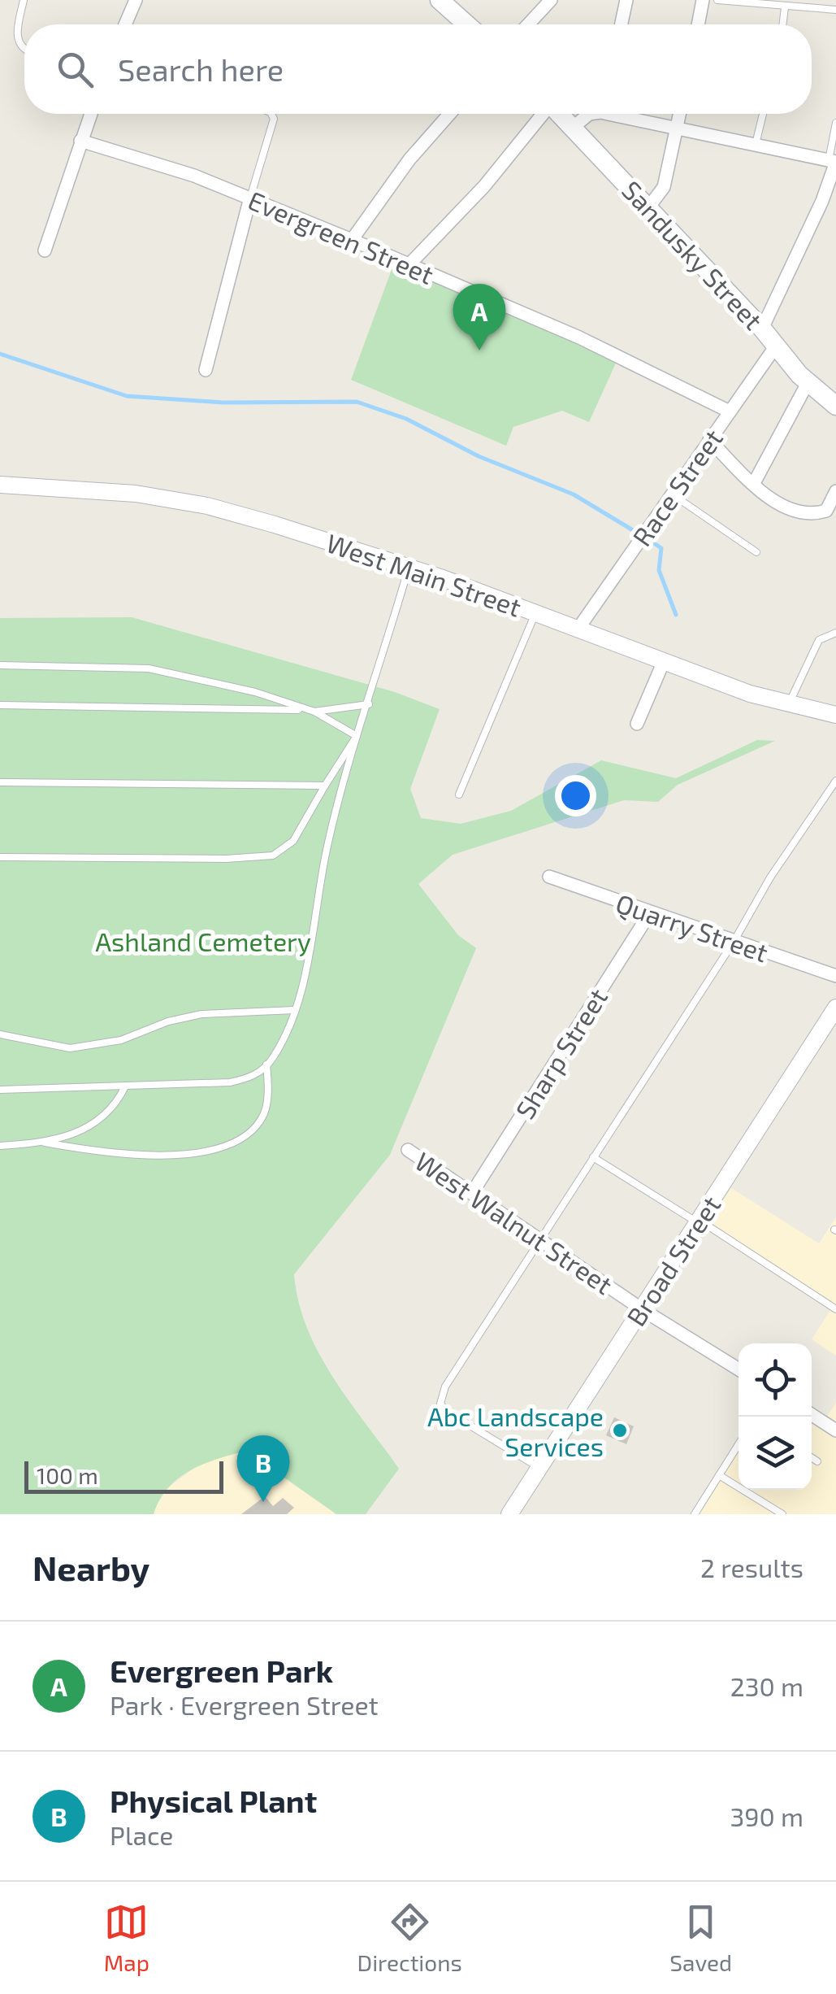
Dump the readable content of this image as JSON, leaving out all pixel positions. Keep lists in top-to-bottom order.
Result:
{
  "streets": {
    "main road": ["Sandusky Street"],
    "street": [
      "Evergreen Street",
      "Race Street",
      "West Main Street",
      "Quarry Street",
      "Sharp Street",
      "West Walnut Street",
      "Broad Street"
    ]
  },
  "crossings": [
    ["Evergreen Street", "Race Street"],
    ["Sandusky Street", "Race Street"],
    ["Race Street", "West Main Street"],
    ["Quarry Street", "Sharp Street"],
    ["Sharp Street", "West Walnut Street"],
    ["West Walnut Street", "Broad Street"]
  ],
  "parks": ["Ashland Cemetery"],
  "places": ["Abc Landscape Services"],
  "scale_bar": "100 m",
  "page": {
    "search": "Search here",
    "pins": ["A", "B"],
    "scale": "100 m",
    "heading": ["Nearby", "2 results"],
    "list": [
      {
        "mark": "A",
        "name": "Evergreen Park",
        "note": "Park · Evergreen Street",
        "value": "230 m"
      },
      {
        "mark": "B",
        "name": "Physical Plant",
        "note": "Place",
        "value": "390 m"
      }
    ],
    "nav": ["Map", "Directions", "Saved"]
  }
}
